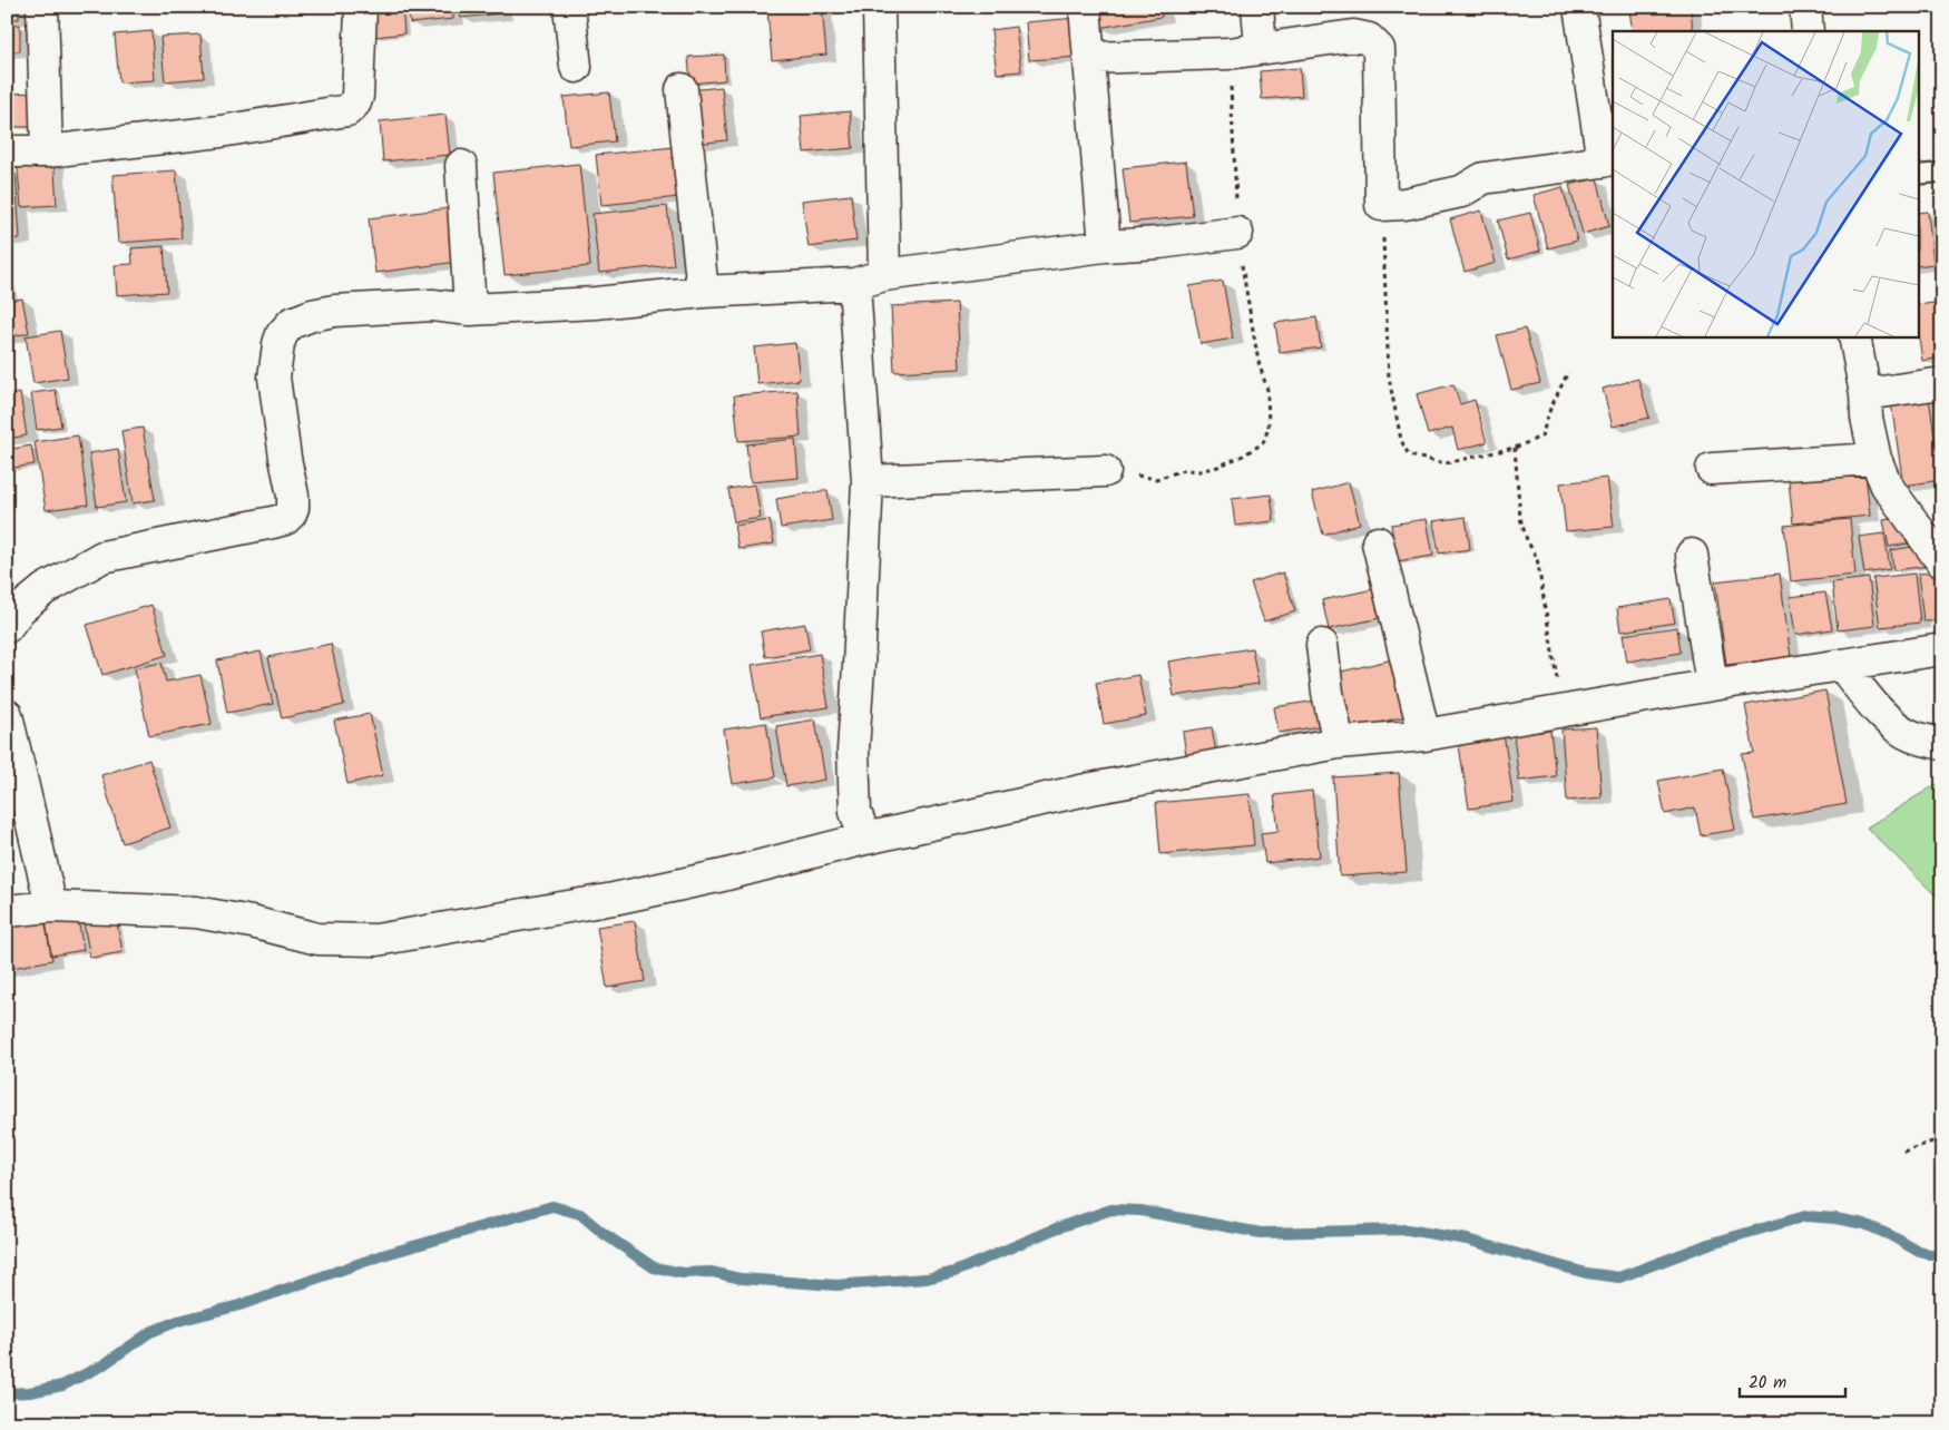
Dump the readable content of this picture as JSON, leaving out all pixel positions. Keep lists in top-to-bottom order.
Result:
{
  "scale_bar": "20 m"
}
